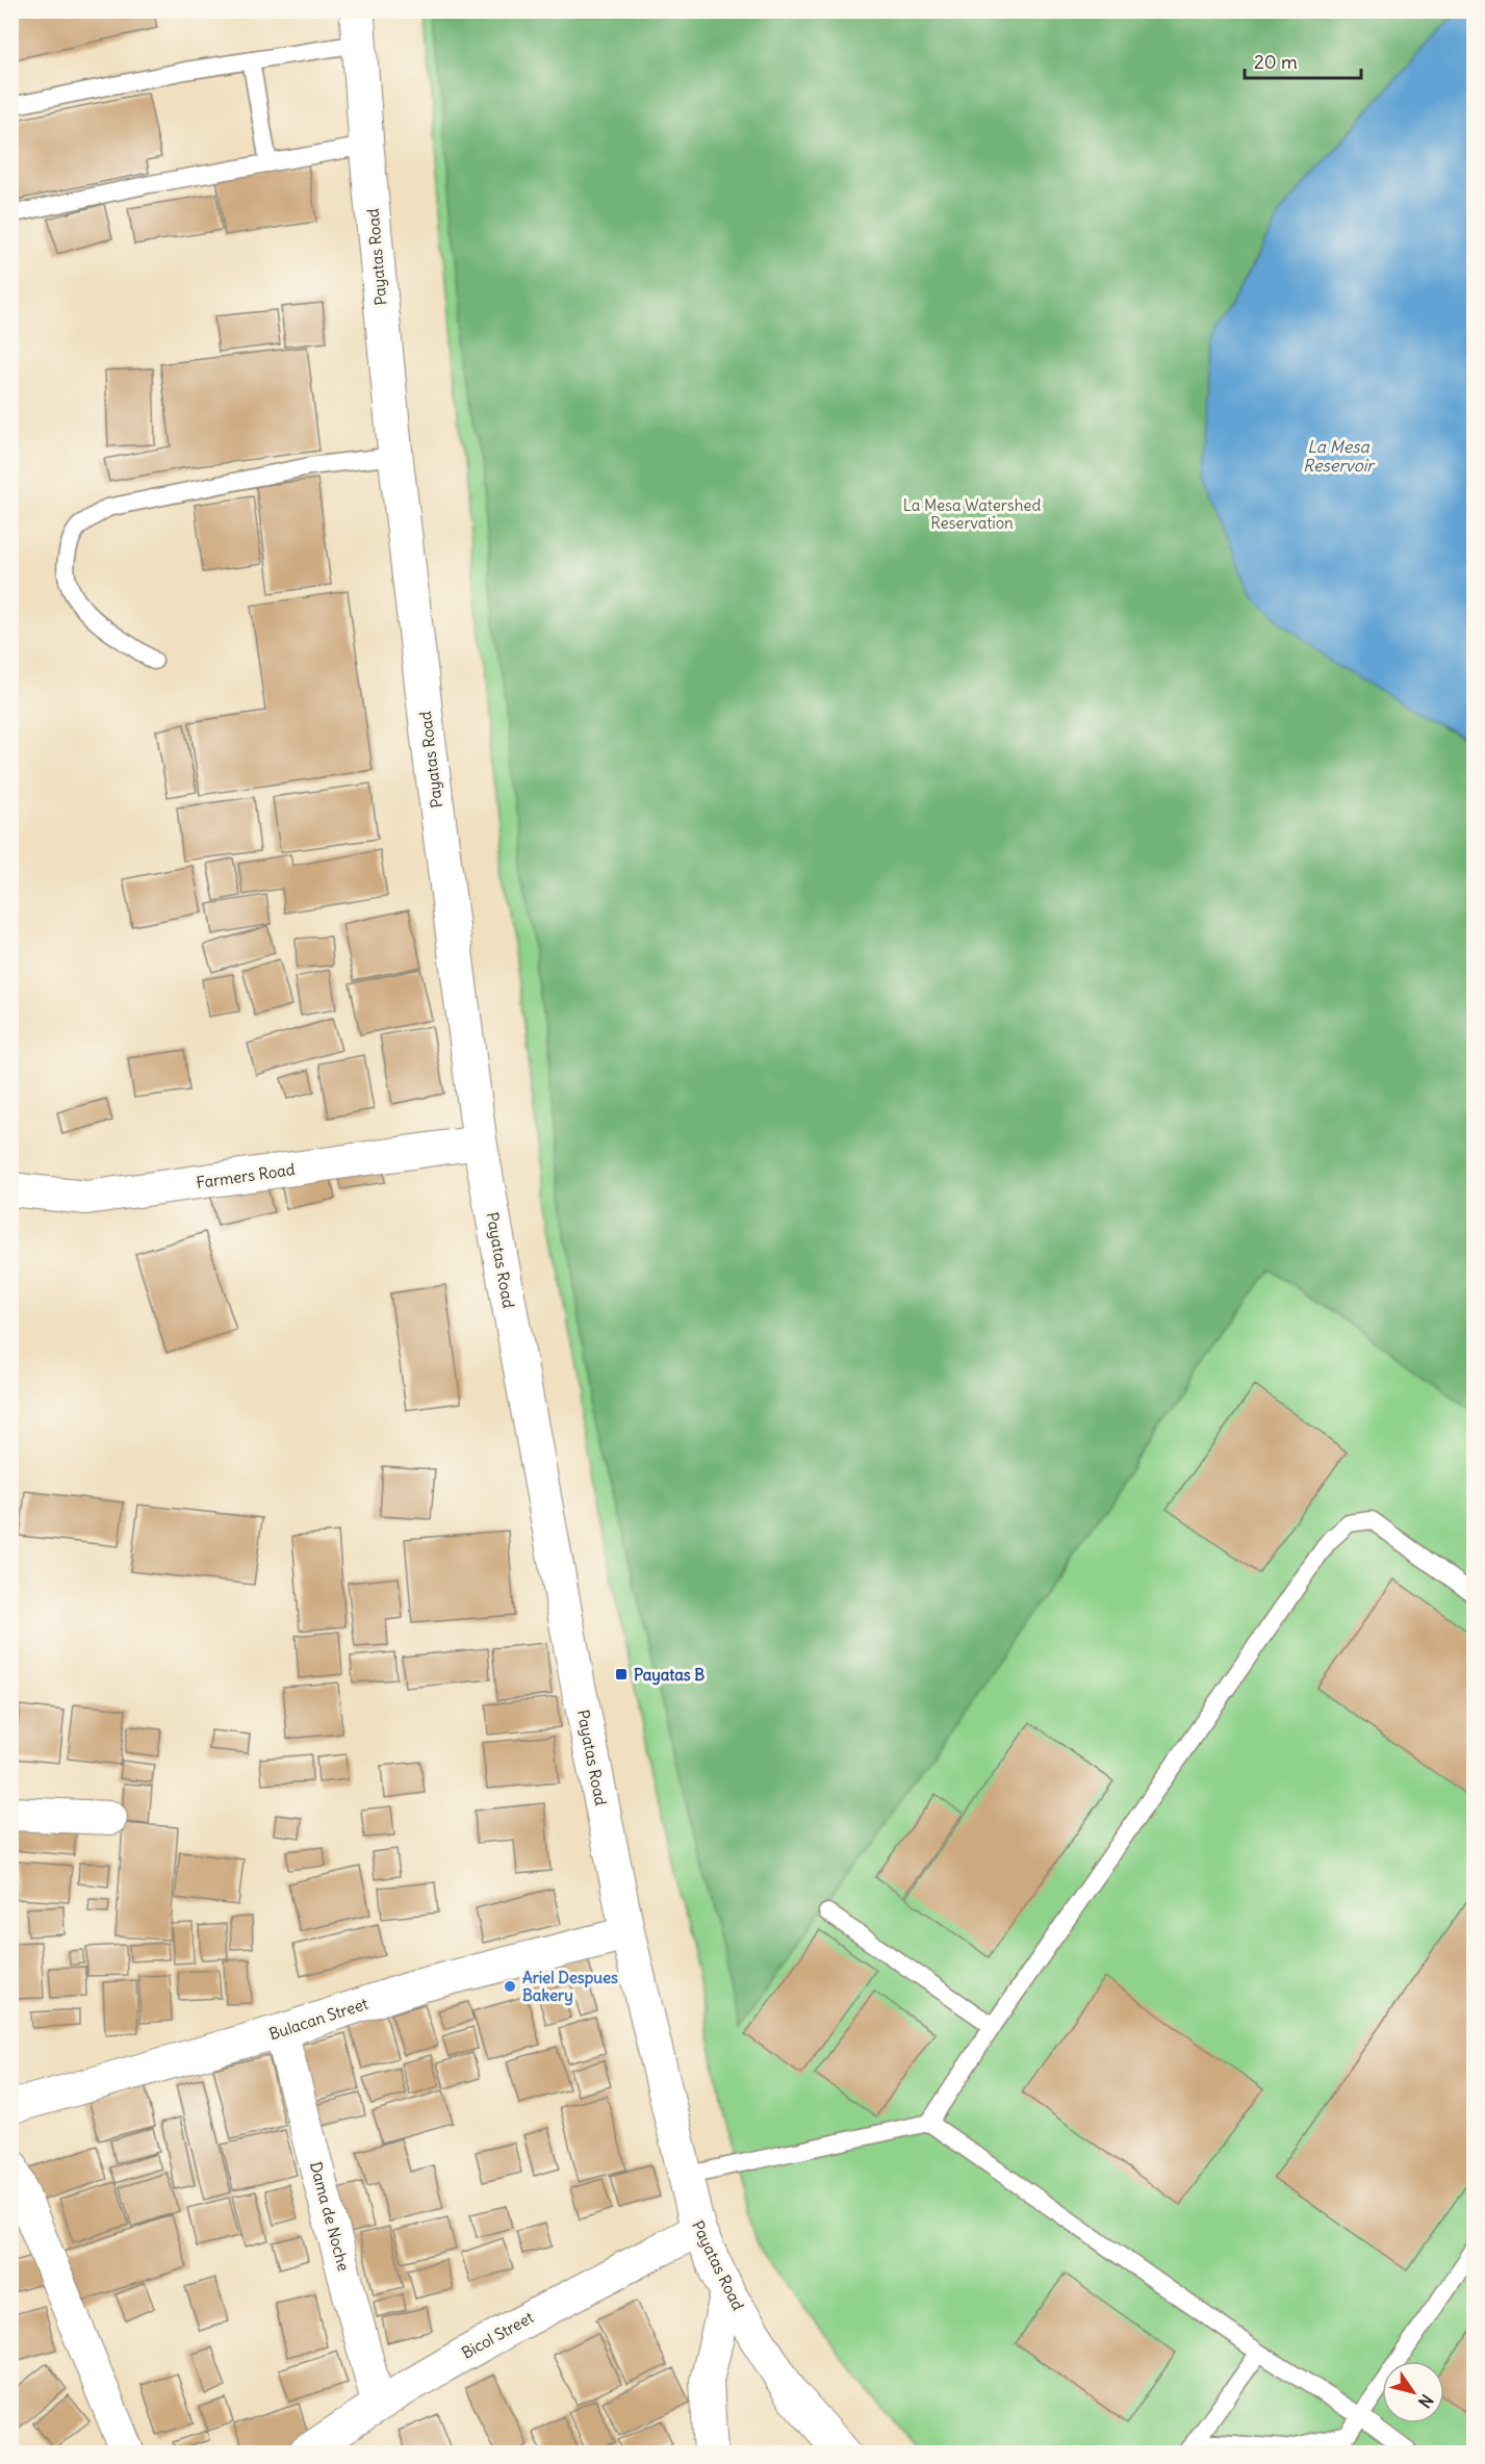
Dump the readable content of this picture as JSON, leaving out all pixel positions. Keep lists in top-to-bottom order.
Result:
{
  "streets": {
    "main road": ["Payatas Road"],
    "street": [
      "Farmers Road",
      "Bulacan Street",
      "Dama de Noche",
      "Bicol Street"
    ]
  },
  "crossings": [
    ["Payatas Road", "Farmers Road"],
    ["Payatas Road", "Bulacan Street"],
    ["Payatas Road", "Bicol Street"],
    ["Bulacan Street", "Dama de Noche"],
    ["Dama de Noche", "Bicol Street"]
  ],
  "water": ["La Mesa Reservoir"],
  "parks": ["La Mesa Watershed Reservation"],
  "places": {
    "transit": ["Payatas B"],
    "other": ["Ariel Despues Bakery"]
  },
  "scale_bar": "20 m",
  "north": "bottom right"
}
